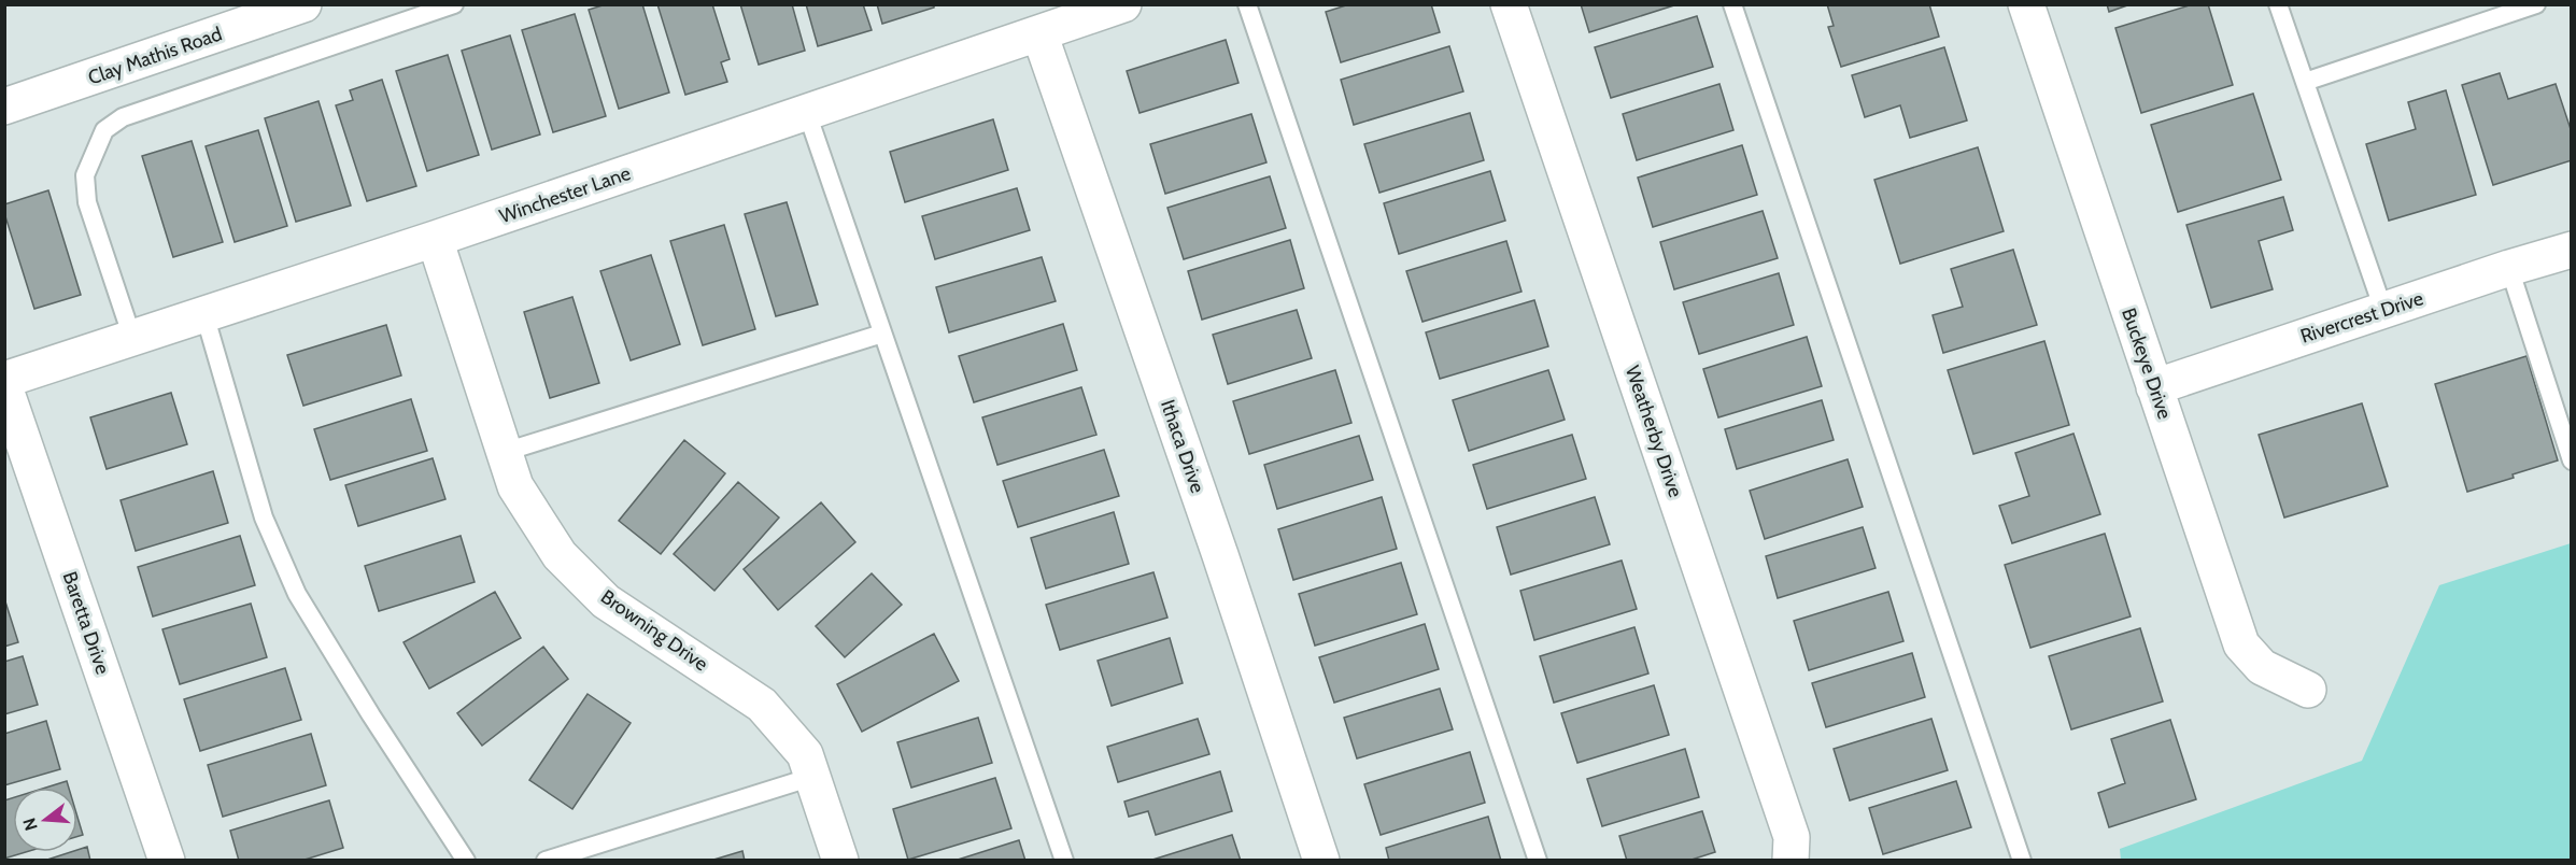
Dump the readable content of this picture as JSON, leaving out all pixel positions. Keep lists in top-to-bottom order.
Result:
{
  "streets": {
    "street": [
      "Clay Mathis Road",
      "Winchester Lane",
      "Rivercrest Drive",
      "Buckeye Drive",
      "Weatherby Drive",
      "Ithaca Drive",
      "Baretta Drive",
      "Browning Drive"
    ]
  },
  "crossings": [
    ["Winchester Lane", "Ithaca Drive"],
    ["Winchester Lane", "Browning Drive"],
    ["Rivercrest Drive", "Buckeye Drive"]
  ],
  "north": "left"
}
